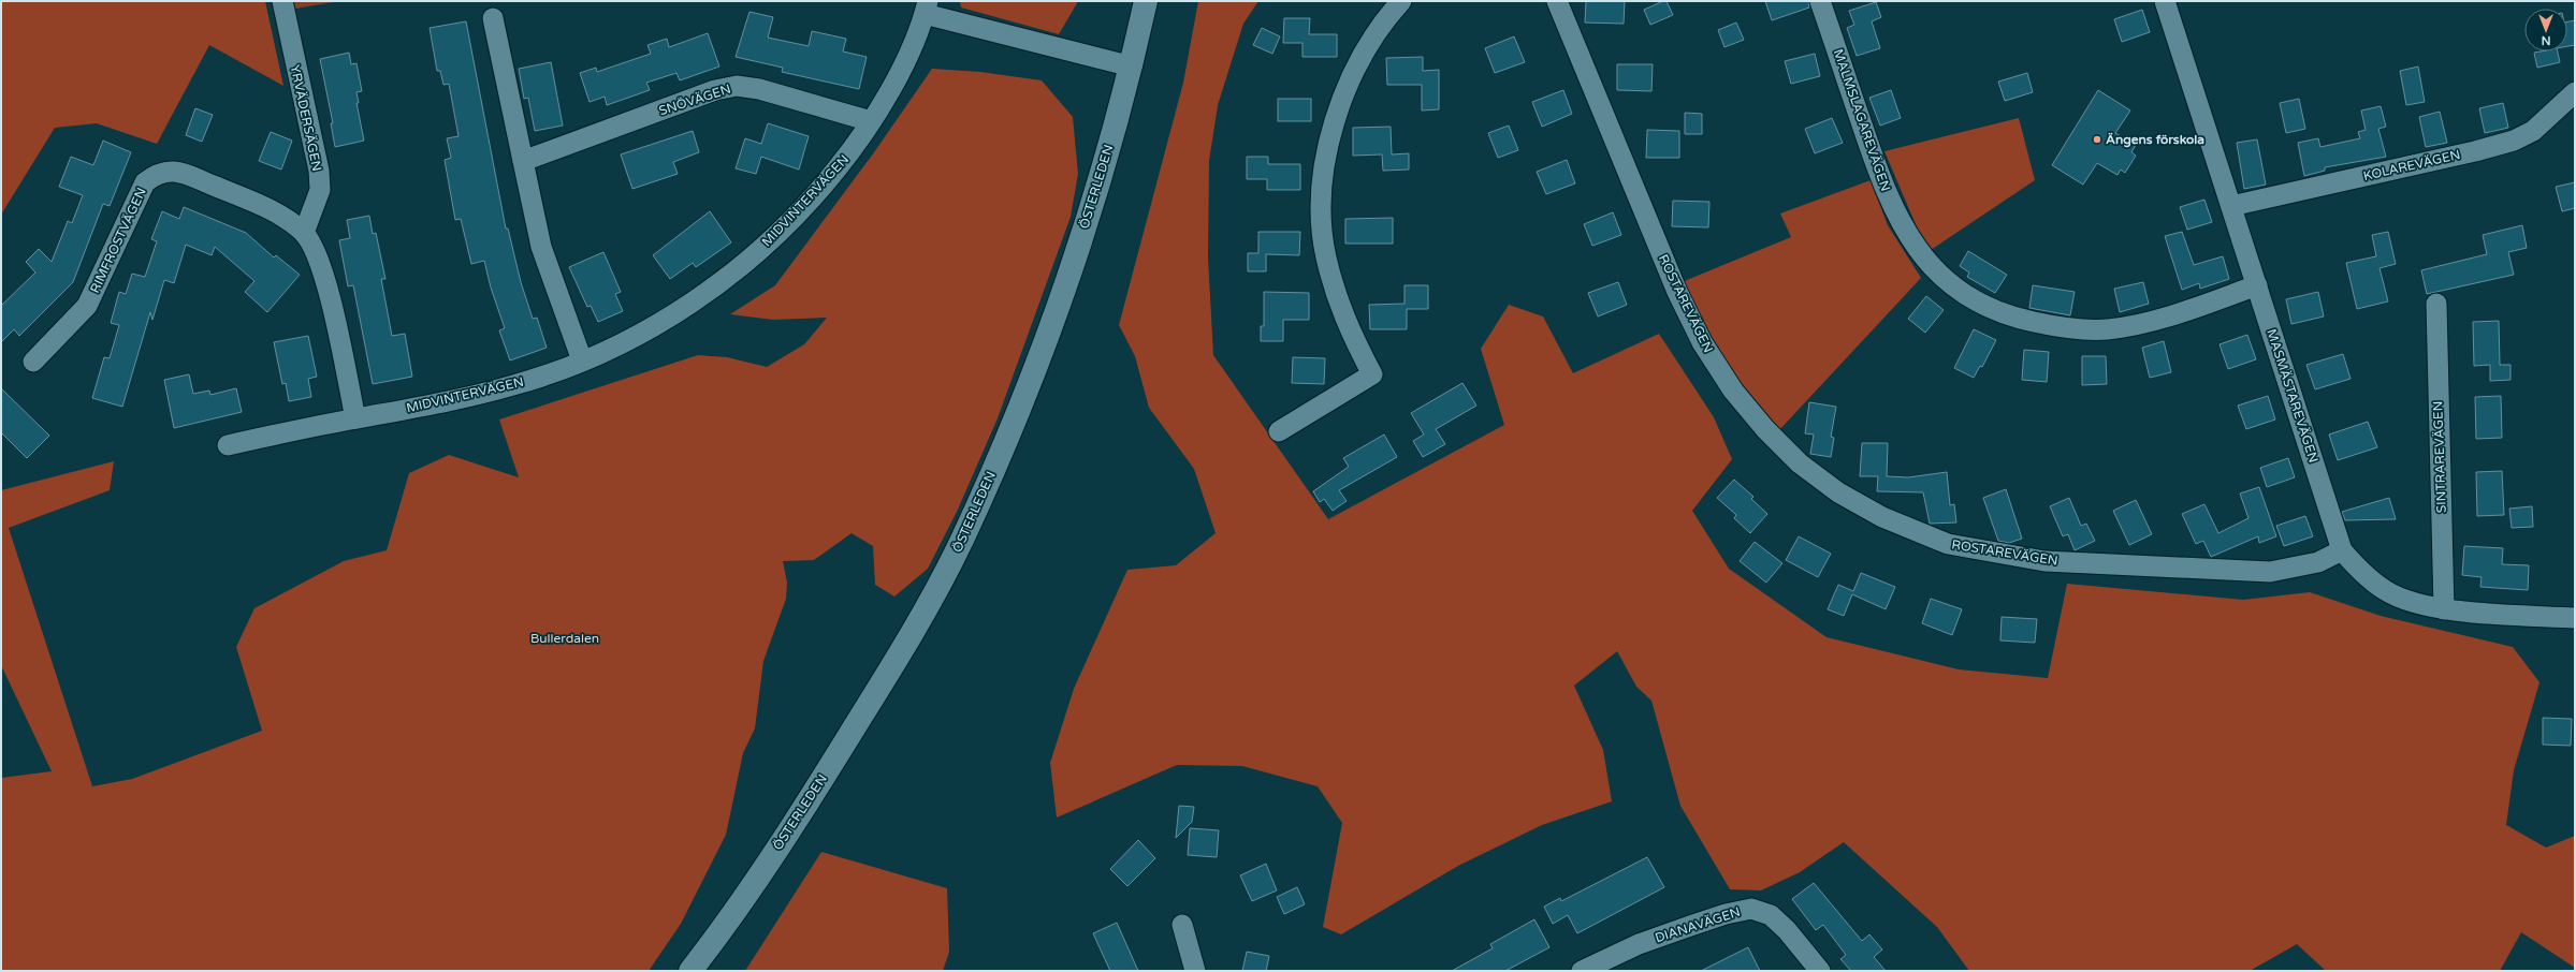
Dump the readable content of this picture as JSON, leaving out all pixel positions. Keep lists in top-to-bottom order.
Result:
{
  "streets": {
    "main road": ["ÖSTERLEDEN"],
    "street": [
      "SNÖVÄGEN",
      "YRVÄDERSÄGEN",
      "MALMSLAGAREVÄGEN",
      "KOLAREVÄGEN",
      "MIDVINTERVÄGEN",
      "RIMFROSTVÄGEN",
      "ROSTAREVÄGEN",
      "MASMÄSTAREVÄGEN",
      "SINTRAREVÄGEN",
      "DIANAVÄGEN"
    ]
  },
  "crossings": [
    ["SNÖVÄGEN", "MIDVINTERVÄGEN"],
    ["YRVÄDERSÄGEN", "RIMFROSTVÄGEN"],
    ["MALMSLAGAREVÄGEN", "MASMÄSTAREVÄGEN"],
    ["KOLAREVÄGEN", "MASMÄSTAREVÄGEN"],
    ["ÖSTERLEDEN", "MIDVINTERVÄGEN"],
    ["MIDVINTERVÄGEN", "RIMFROSTVÄGEN"],
    ["ROSTAREVÄGEN", "MASMÄSTAREVÄGEN"],
    ["MASMÄSTAREVÄGEN", "SINTRAREVÄGEN"]
  ],
  "parks": ["Bullerdalen"],
  "places": ["Ängens förskola"],
  "north": "bottom"
}
